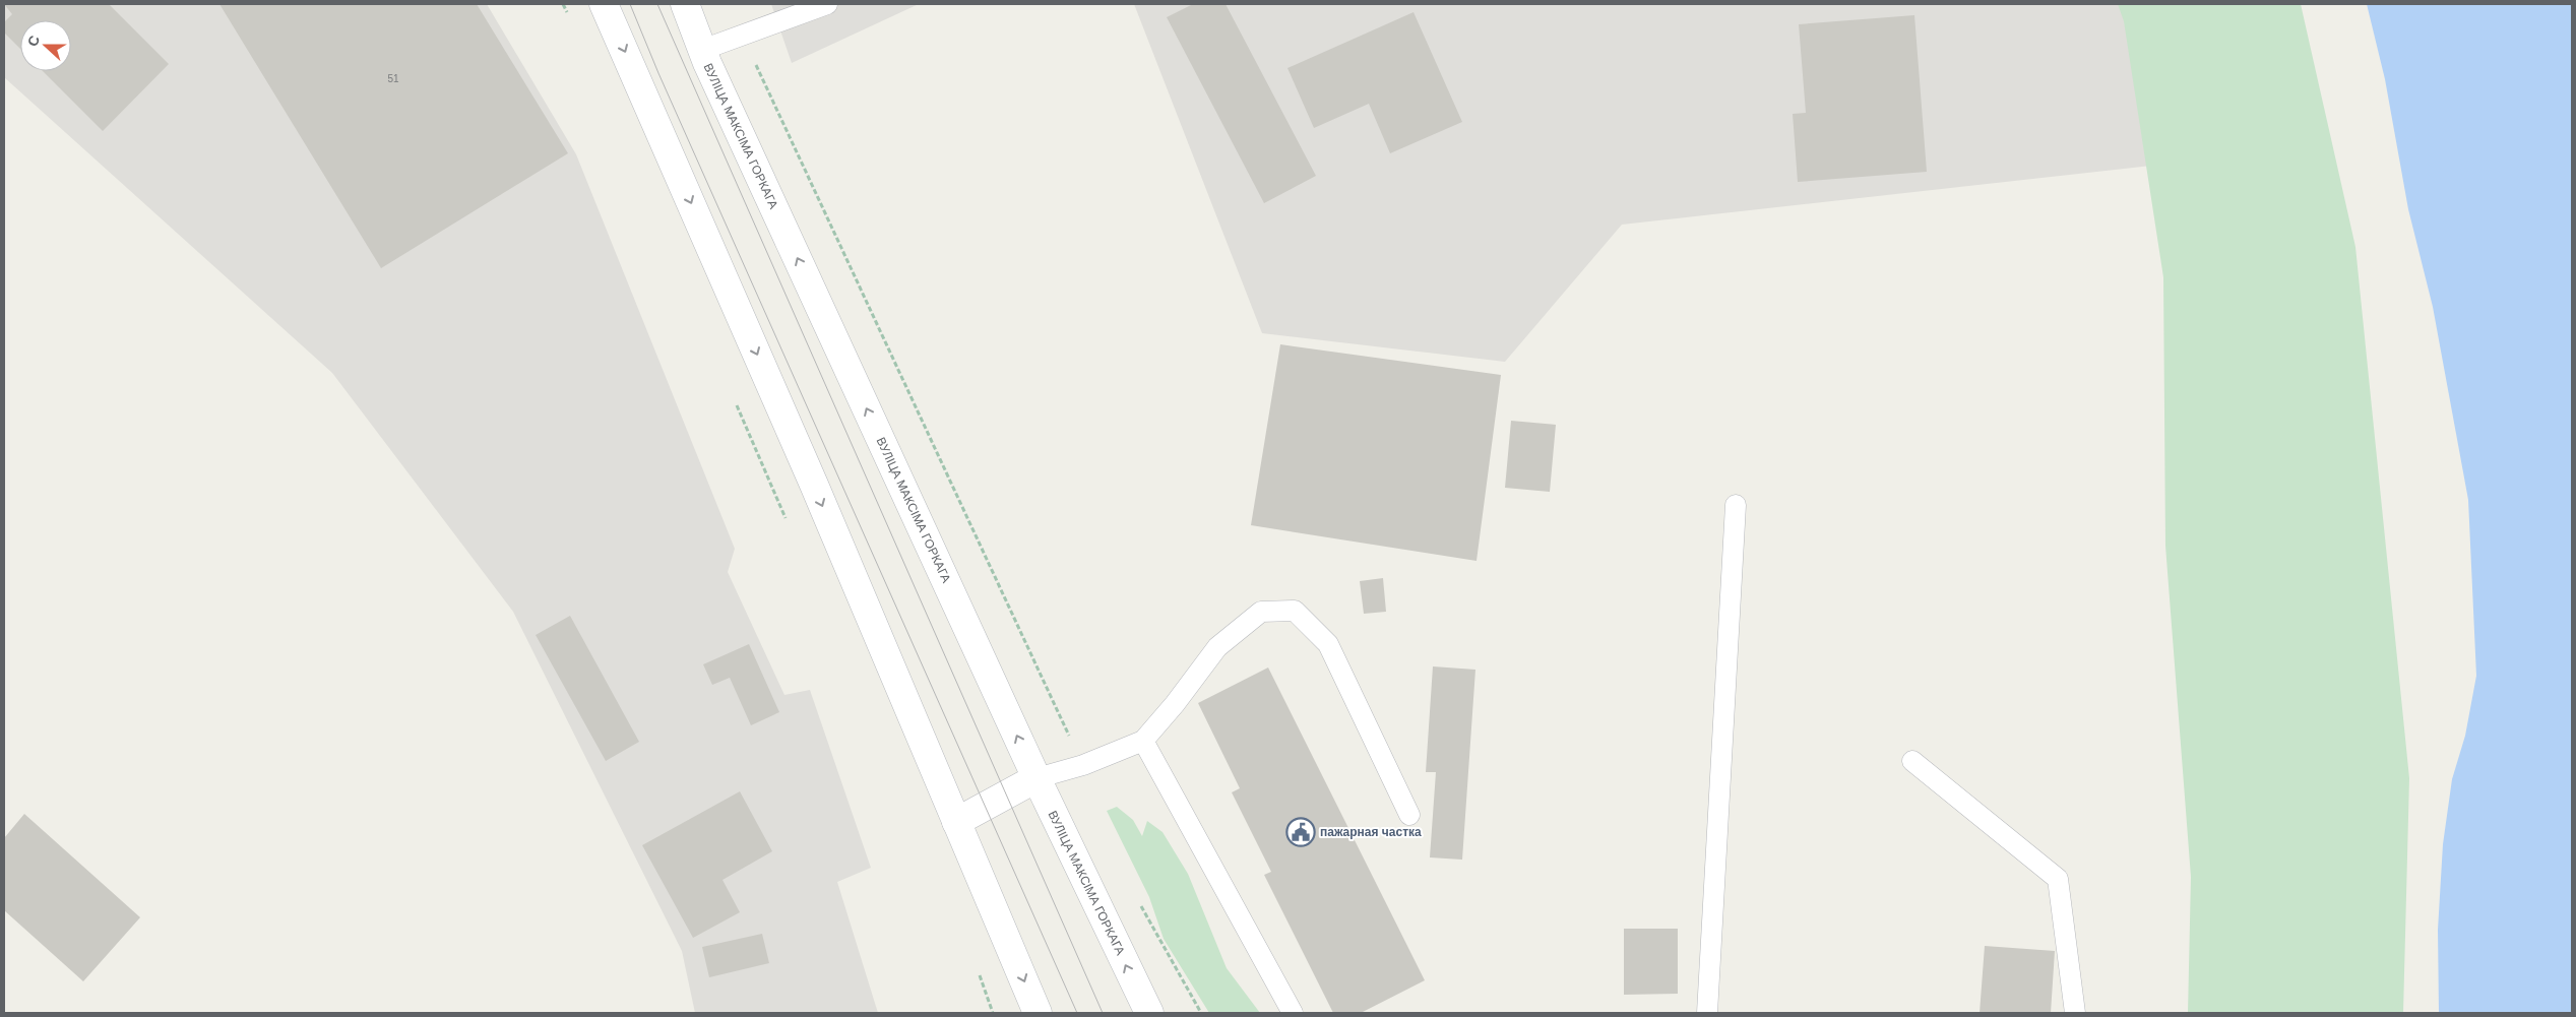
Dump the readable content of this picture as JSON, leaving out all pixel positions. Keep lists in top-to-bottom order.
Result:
{
  "streets": {
    "main road": ["ВУЛІЦА МАКСІМА ГОРКАГА"]
  },
  "places": {
    "public building": ["пажарная частка"]
  },
  "house_numbers": ["51"],
  "north": "left"
}
